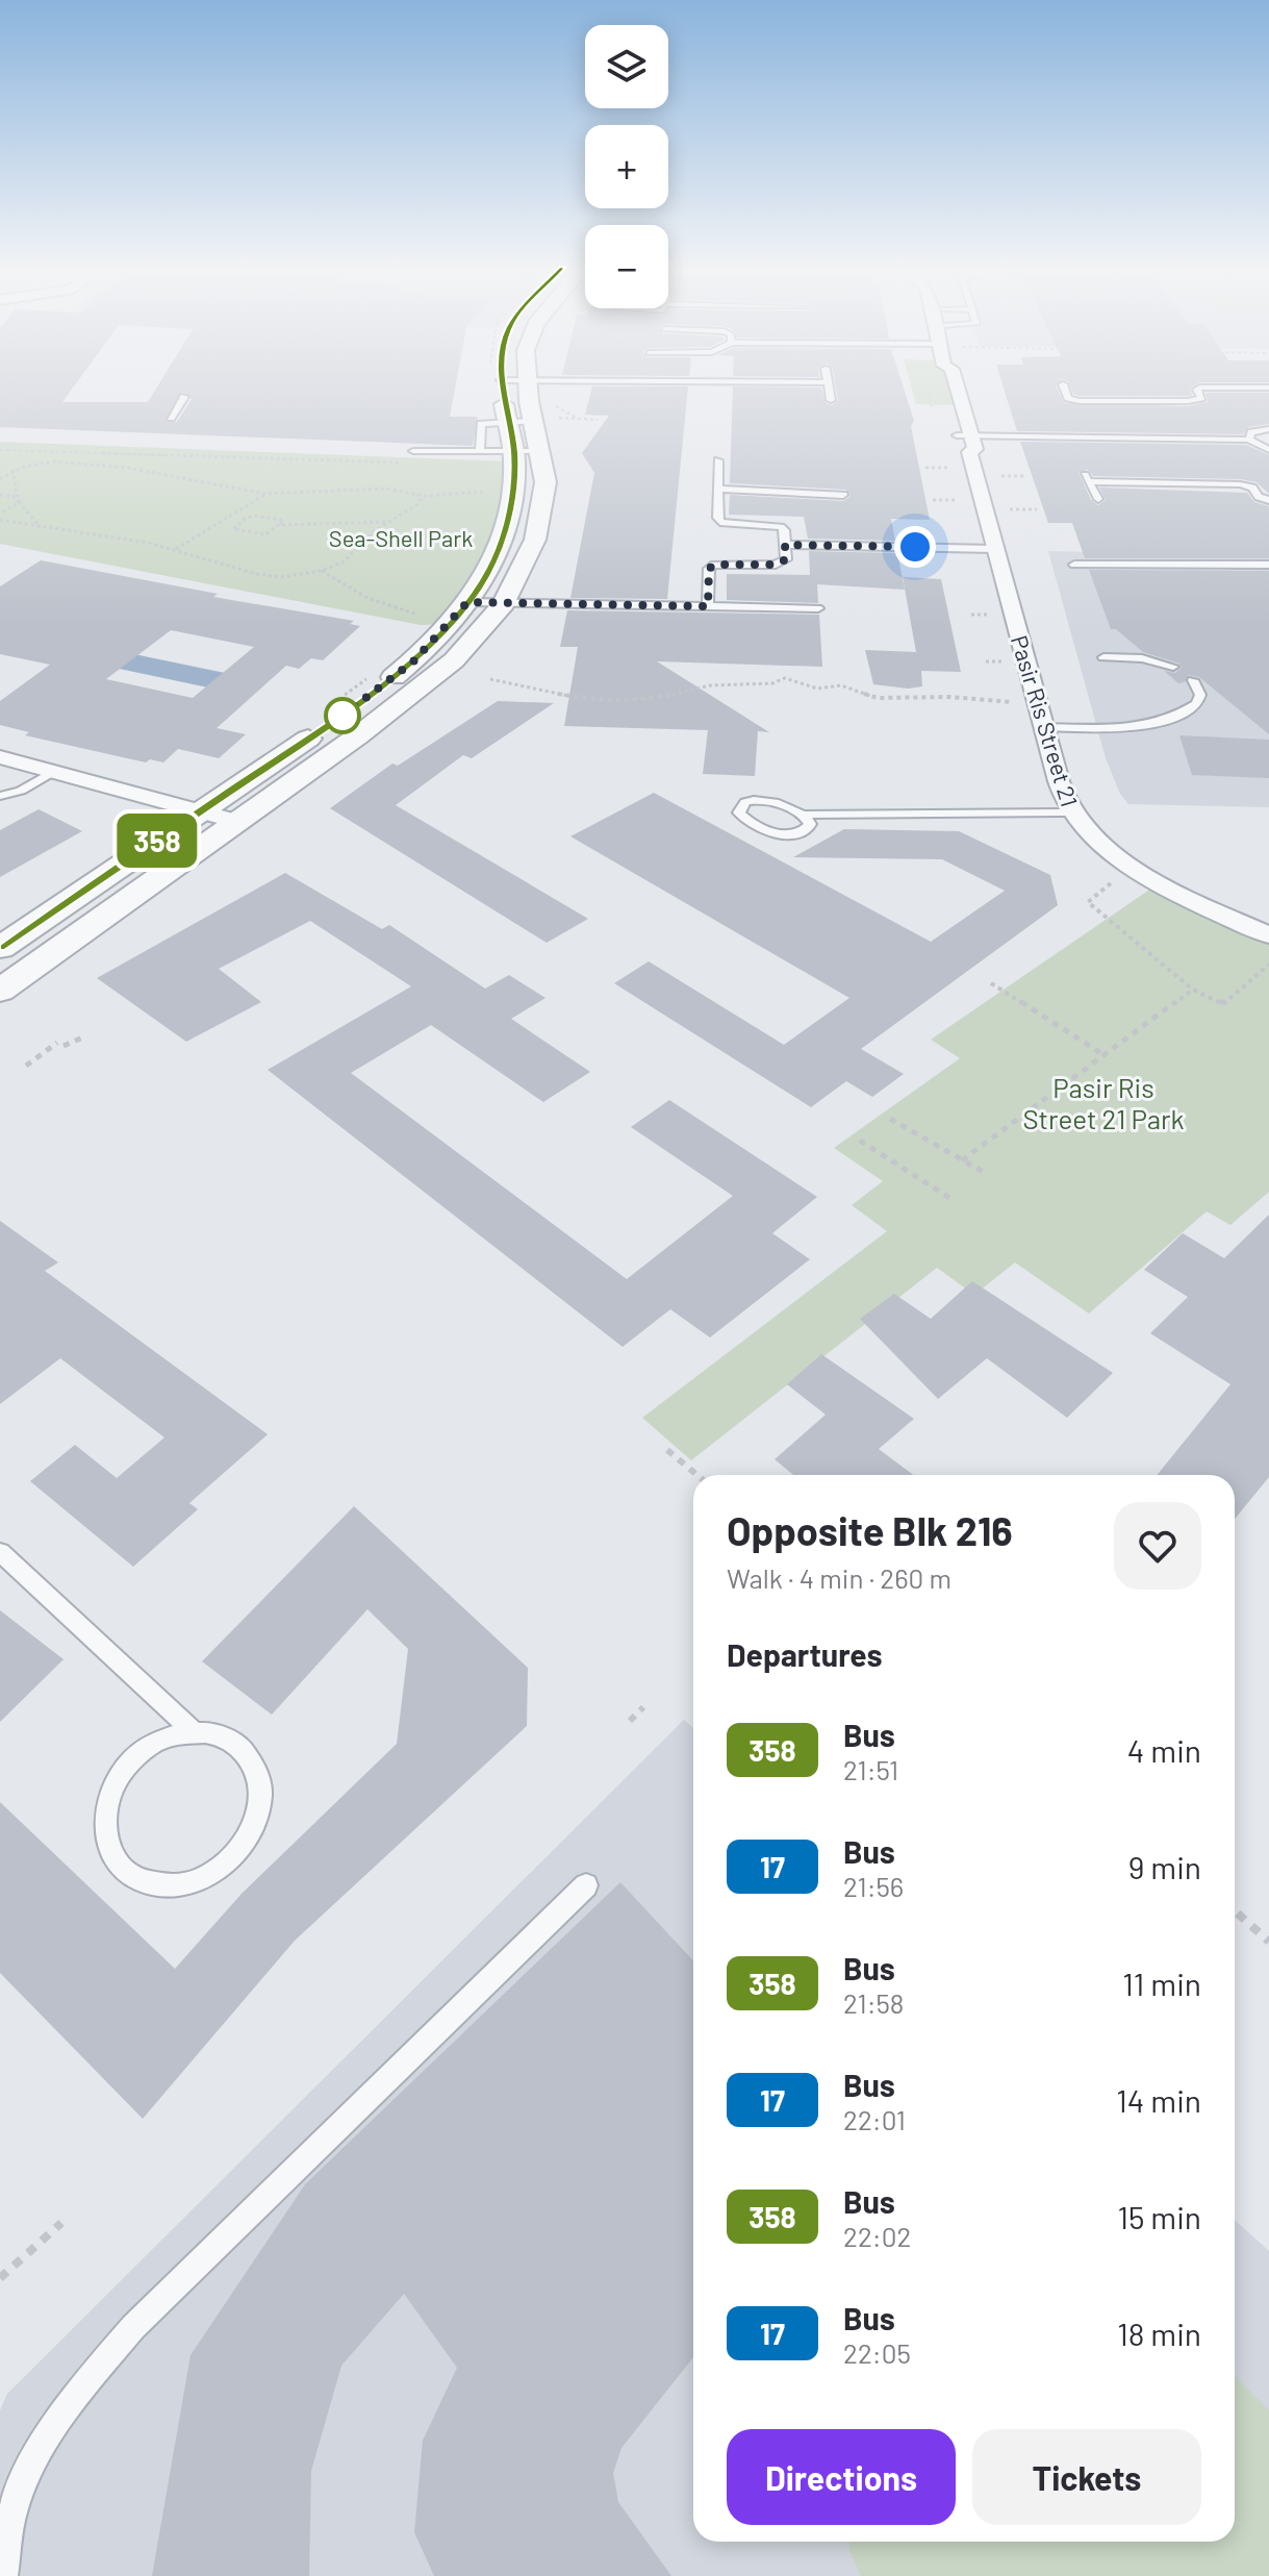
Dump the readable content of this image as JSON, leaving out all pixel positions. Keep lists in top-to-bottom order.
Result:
{
  "streets": {
    "street": ["Pasir Ris Street 21"]
  },
  "parks": ["Sea-Shell Park", "Pasir Ris Street 21 Park"],
  "lines": ["bus line 358"],
  "page": {
    "on_map": "358",
    "map_buttons": ["+", "−"],
    "heading": [
      ["Opposite Blk 216", "Walk · 4 min · 260 m"],
      "Departures"
    ],
    "list": [
      {
        "mark": "358",
        "name": "Bus",
        "note": "21:51",
        "value": "4 min"
      },
      {
        "mark": "17",
        "name": "Bus",
        "note": "21:56",
        "value": "9 min"
      },
      {
        "mark": "358",
        "name": "Bus",
        "note": "21:58",
        "value": "11 min"
      },
      {
        "mark": "17",
        "name": "Bus",
        "note": "22:01",
        "value": "14 min"
      },
      {
        "mark": "358",
        "name": "Bus",
        "note": "22:02",
        "value": "15 min"
      },
      {
        "mark": "17",
        "name": "Bus",
        "note": "22:05",
        "value": "18 min"
      }
    ],
    "buttons": ["Directions", "Tickets"]
  }
}
